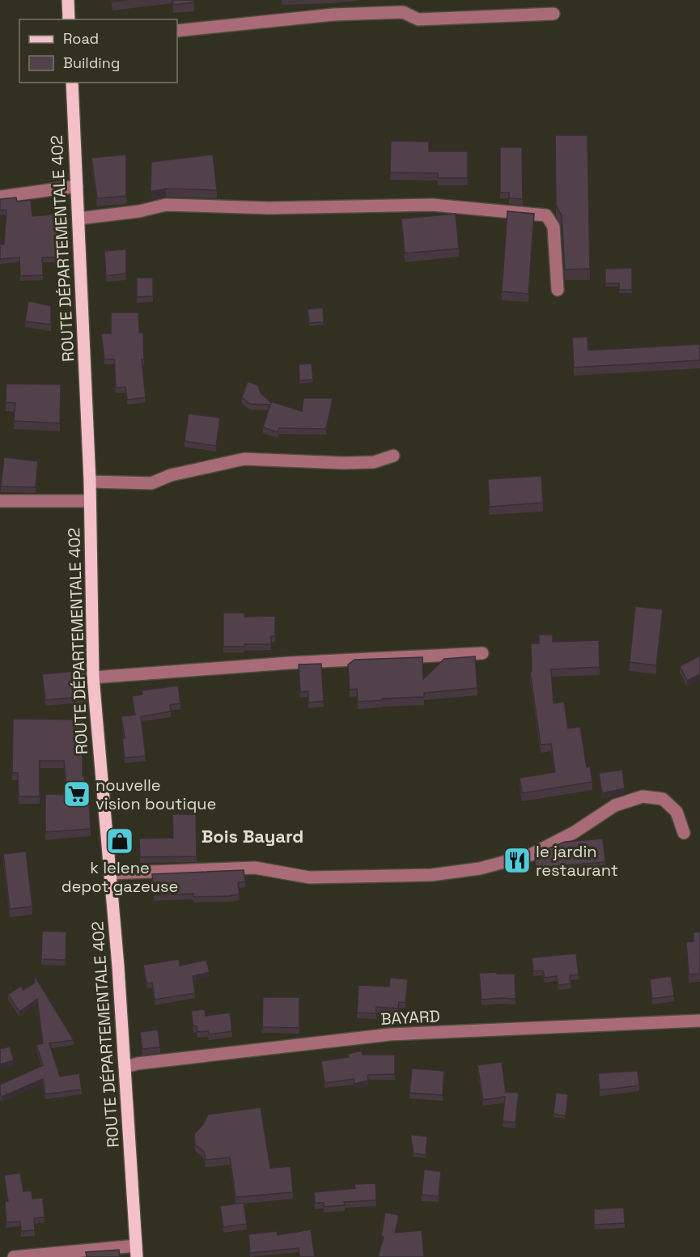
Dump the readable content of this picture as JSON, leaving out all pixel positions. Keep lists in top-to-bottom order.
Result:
{
  "streets": {
    "main road": ["ROUTE DÉPARTEMENTALE 402"],
    "street": ["BAYARD"]
  },
  "crossings": [
    ["ROUTE DÉPARTEMENTALE 402", "BAYARD"]
  ],
  "districts": ["Bois Bayard"],
  "places": {
    "supermarket": ["nouvelle vision boutique"],
    "shop": ["k lelene depot gazeuse"],
    "restaurant": ["le jardin restaurant"]
  },
  "legend": ["Road", "Building"]
}
